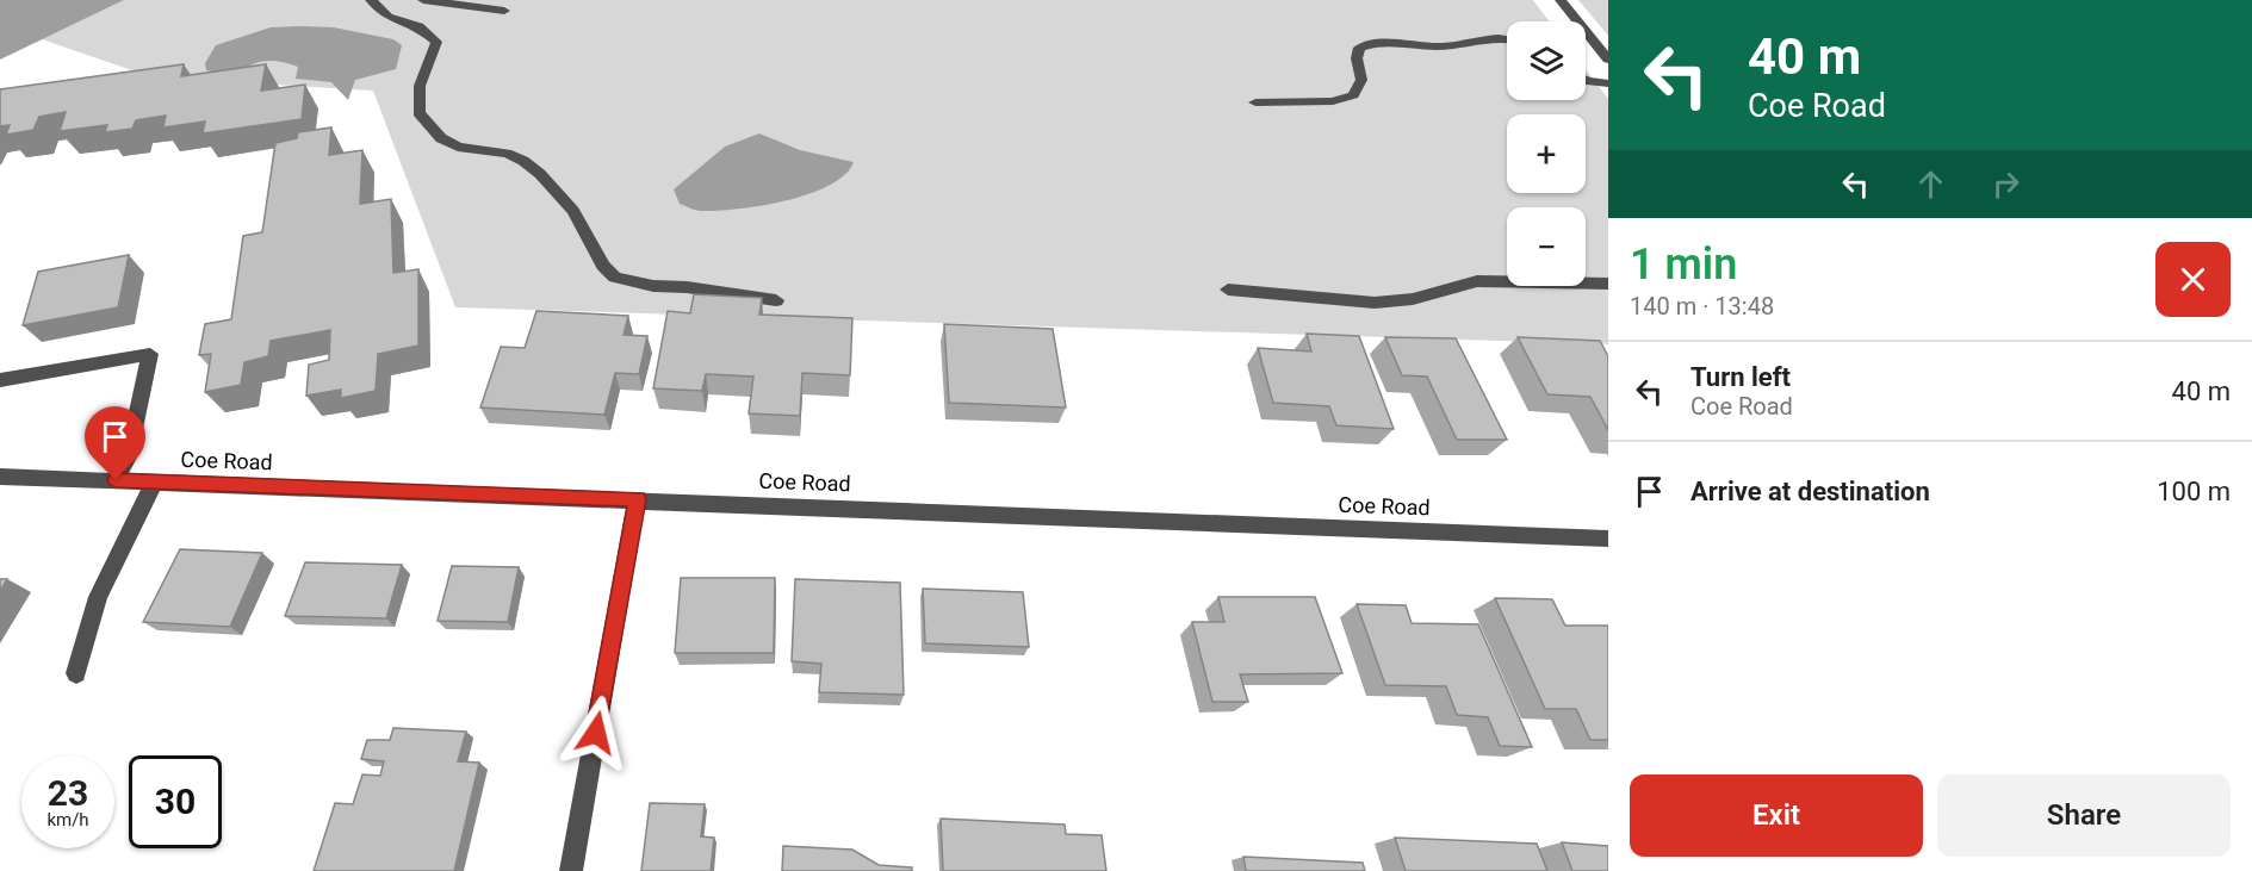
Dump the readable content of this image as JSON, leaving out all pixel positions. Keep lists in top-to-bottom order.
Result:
{
  "streets": {
    "street": ["Coe Road"]
  },
  "page": {
    "turn": ["40 m", "Coe Road"],
    "map_buttons": ["+", "−"],
    "heading": ["1 min", "140 m · 13:48"],
    "list": [
      {
        "name": "Turn left",
        "note": "Coe Road",
        "value": "40 m"
      },
      {
        "name": "Arrive at destination",
        "value": "100 m"
      }
    ],
    "speed": "23 km/h",
    "limit": "30",
    "buttons": ["Exit", "Share"]
  }
}
